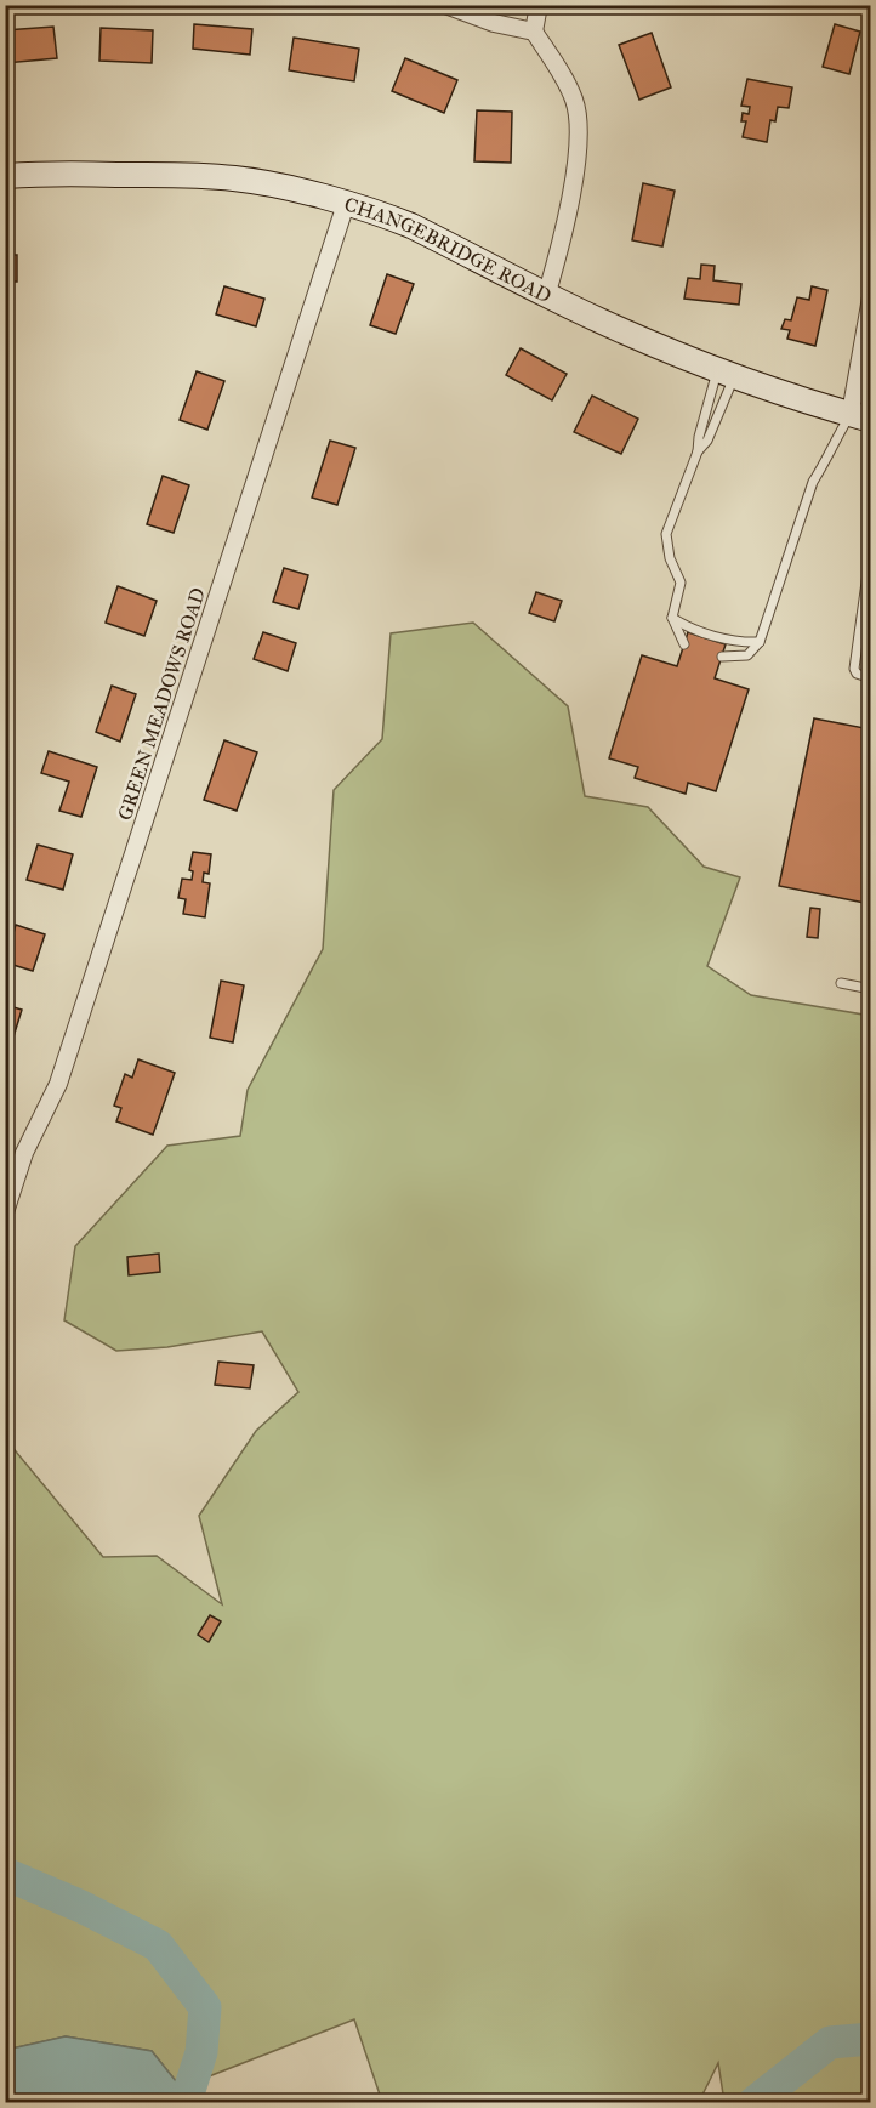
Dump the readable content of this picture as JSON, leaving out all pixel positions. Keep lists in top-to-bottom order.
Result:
{
  "streets": {
    "main road": ["CHANGEBRIDGE ROAD"],
    "street": ["GREEN MEADOWS ROAD"]
  },
  "crossings": [
    ["CHANGEBRIDGE ROAD", "GREEN MEADOWS ROAD"]
  ]
}
